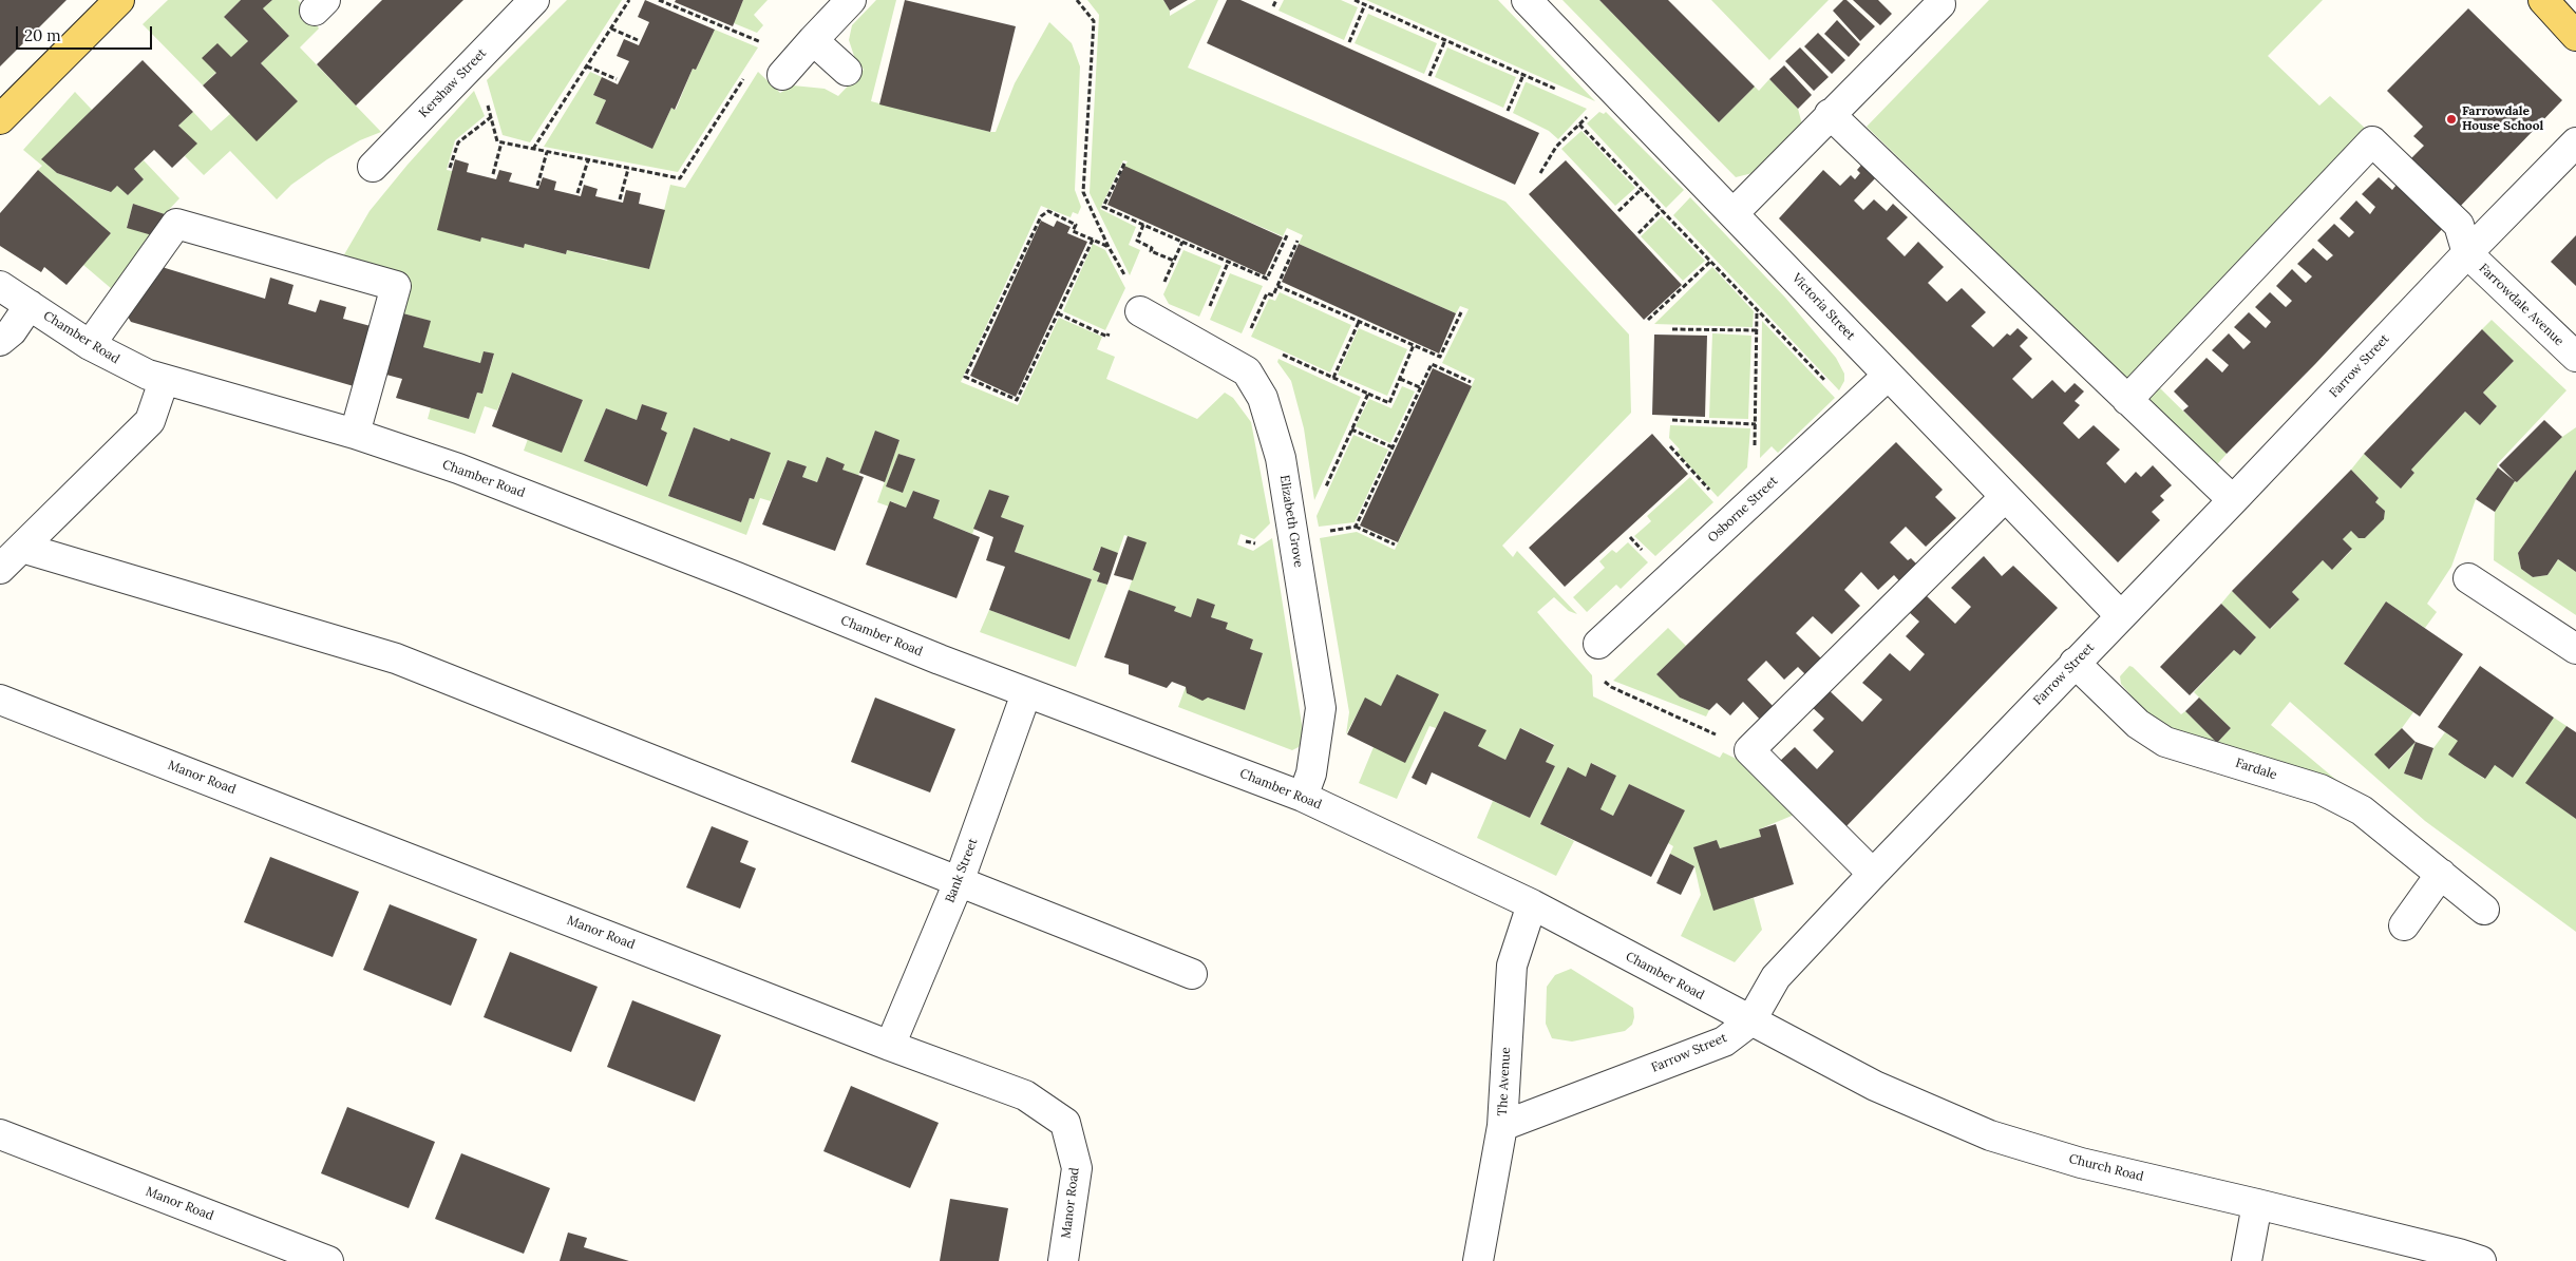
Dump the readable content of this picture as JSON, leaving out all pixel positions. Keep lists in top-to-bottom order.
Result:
{
  "streets": {
    "street": [
      "Kershaw Street",
      "Farrowdale Avenue",
      "Victoria Street",
      "Chamber Road",
      "Farrow Street",
      "Osborne Street",
      "Elizabeth Grove",
      "Fardale",
      "Manor Road",
      "Bank Street",
      "The Avenue",
      "Church Road"
    ]
  },
  "crossings": [
    ["Farrowdale Avenue", "Farrow Street"],
    ["Victoria Street", "Farrow Street"],
    ["Victoria Street", "Osborne Street"],
    ["Chamber Road", "Farrow Street"],
    ["Chamber Road", "Elizabeth Grove"],
    ["Chamber Road", "Bank Street"],
    ["Chamber Road", "The Avenue"],
    ["Chamber Road", "Church Road"],
    ["Farrow Street", "Fardale"],
    ["Farrow Street", "The Avenue"],
    ["Farrow Street", "Church Road"],
    ["Manor Road", "Bank Street"]
  ],
  "places": ["Farrowdale House School"],
  "scale_bar": "20 m"
}
